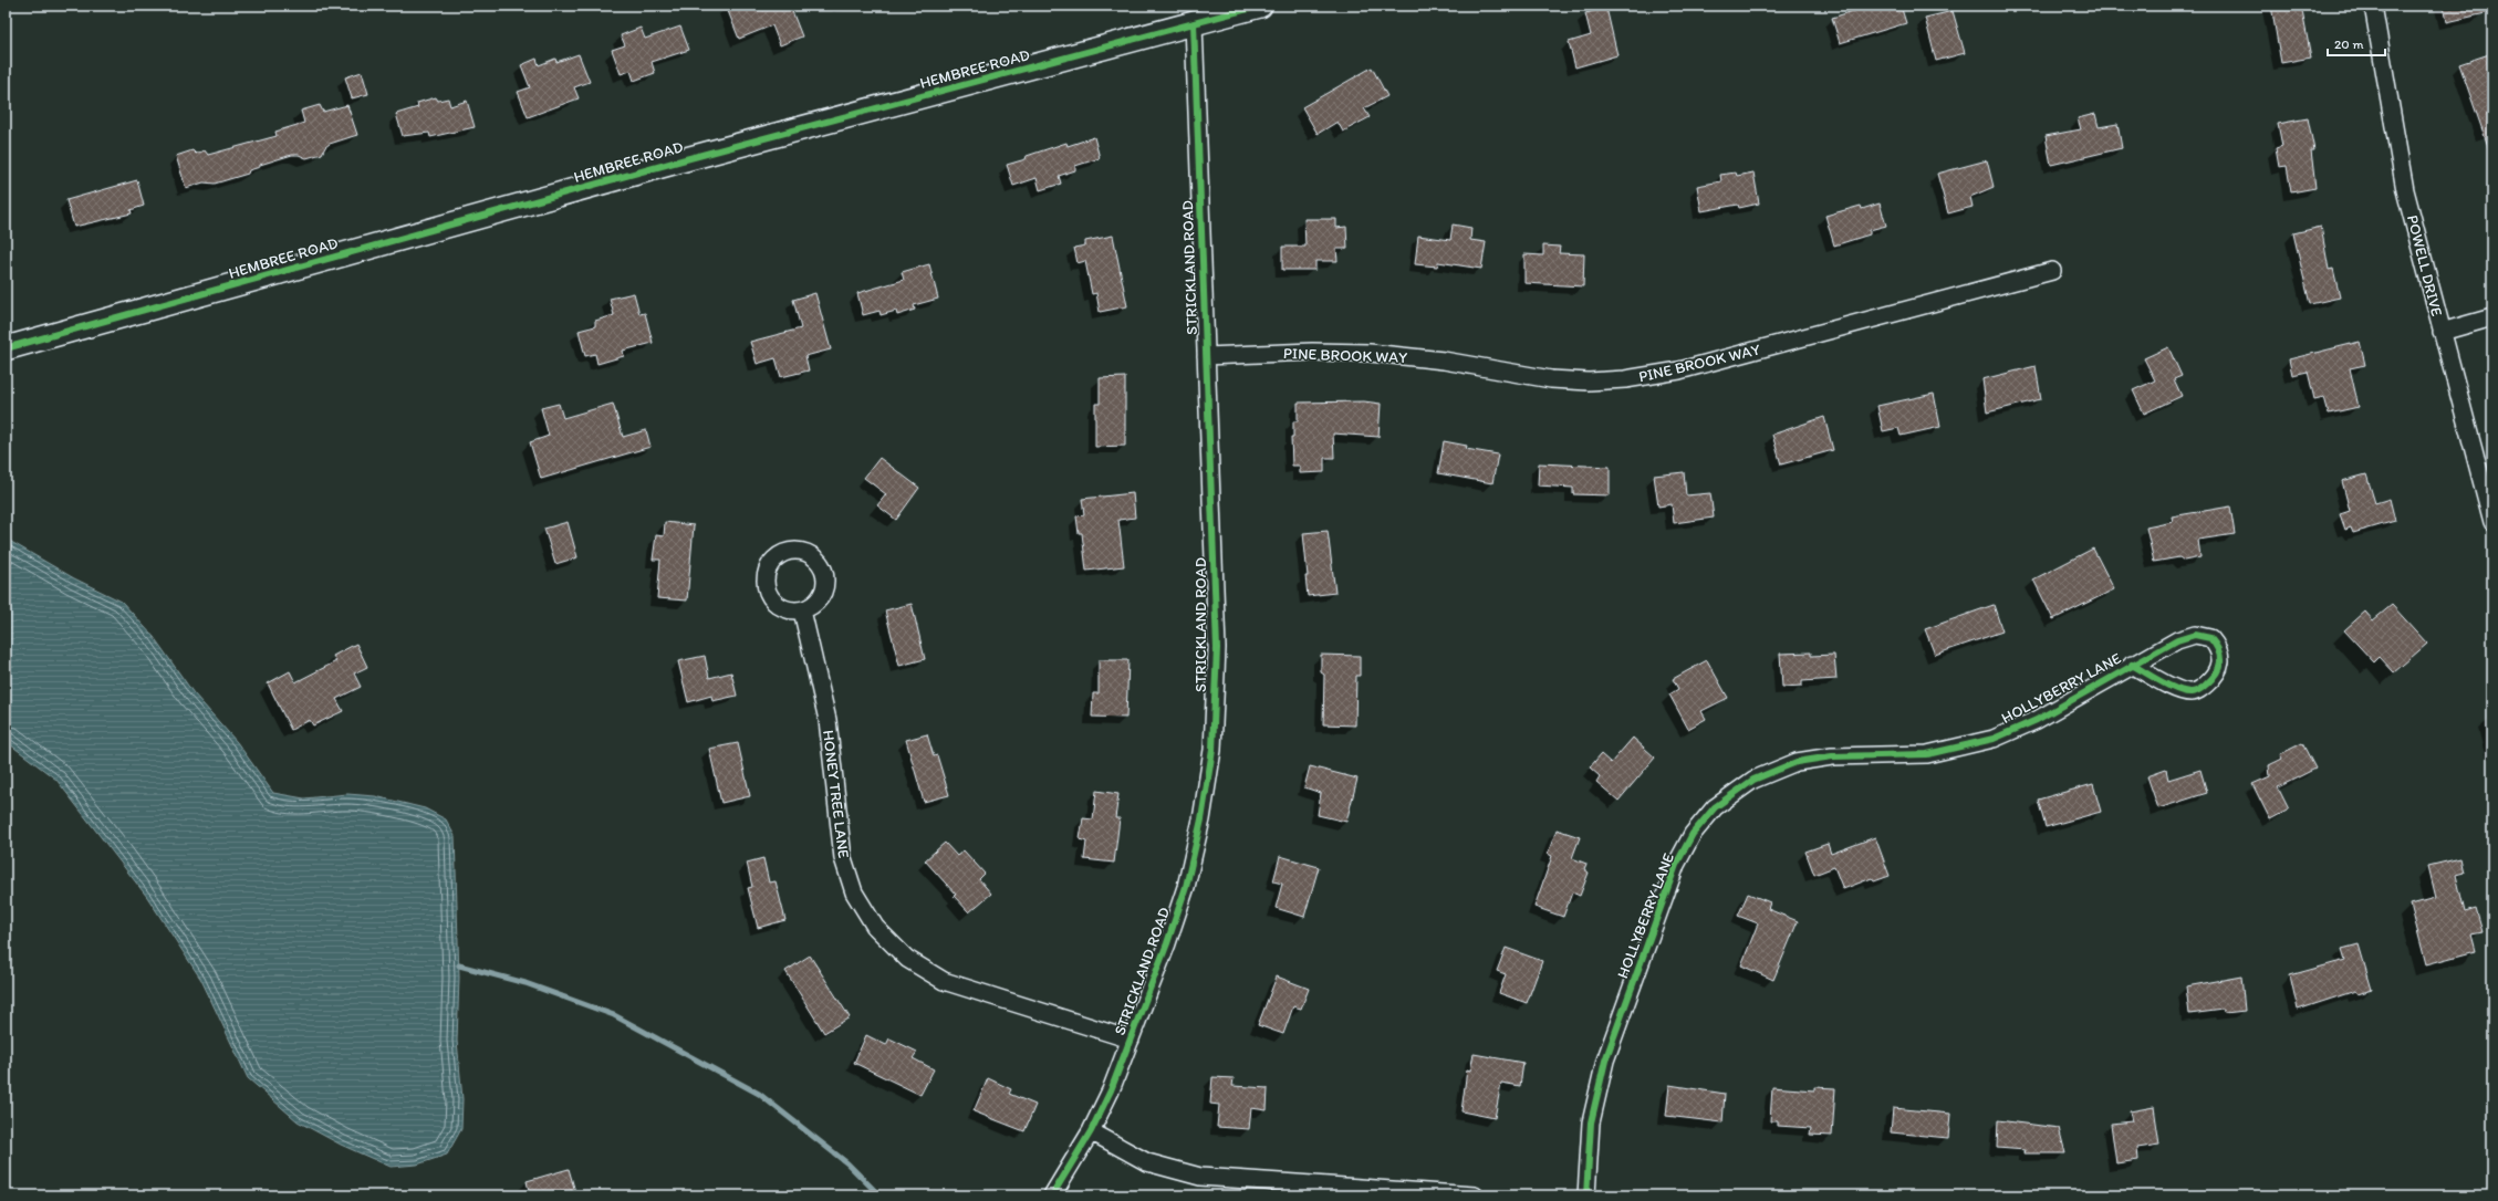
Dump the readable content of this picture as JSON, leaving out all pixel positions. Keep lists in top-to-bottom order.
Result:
{
  "streets": {
    "street": [
      "HEMBREE ROAD",
      "POWELL DRIVE",
      "STRICKLAND ROAD",
      "PINE BROOK WAY",
      "HOLLYBERRY LANE",
      "HONEY TREE LANE"
    ]
  },
  "crossings": [
    ["HEMBREE ROAD", "STRICKLAND ROAD"],
    ["STRICKLAND ROAD", "PINE BROOK WAY"],
    ["STRICKLAND ROAD", "HONEY TREE LANE"]
  ],
  "scale_bar": "20 m"
}
